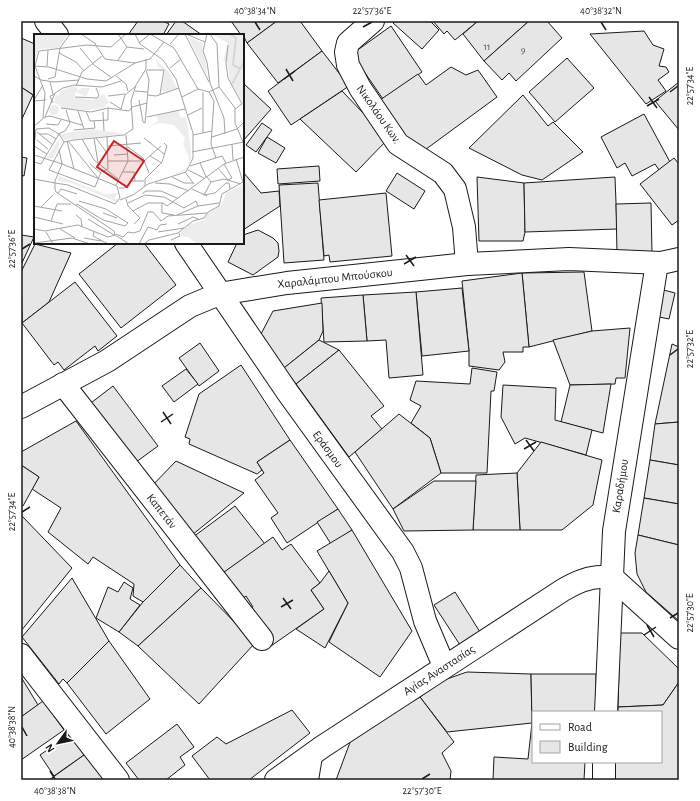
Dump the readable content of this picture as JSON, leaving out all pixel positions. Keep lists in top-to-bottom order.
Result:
{
  "streets": {
    "street": [
      "Νικολάου Κων.",
      "Χαραλάμπου Μπούσκου",
      "Εράσμου",
      "Καραδήμου",
      "Καπετάν",
      "Αγίας Αναστασίας"
    ]
  },
  "crossings": [
    ["Νικολάου Κων.", "Χαραλάμπου Μπούσκου"],
    ["Χαραλάμπου Μπούσκου", "Εράσμου"],
    ["Χαραλάμπου Μπούσκου", "Καραδήμου"],
    ["Χαραλάμπου Μπούσκου", "Καπετάν"],
    ["Εράσμου", "Αγίας Αναστασίας"],
    ["Καραδήμου", "Αγίας Αναστασίας"]
  ],
  "house_numbers": ["11", "9"],
  "legend": ["Road", "Building"],
  "north": "bottom left",
  "coordinates": [
    "40°38'34\"N",
    "22°57'36\"E",
    "40°38'32\"N",
    "22°57'34\"E",
    "22°57'32\"E",
    "22°57'30\"E",
    "40°38'38\"N"
  ]
}
